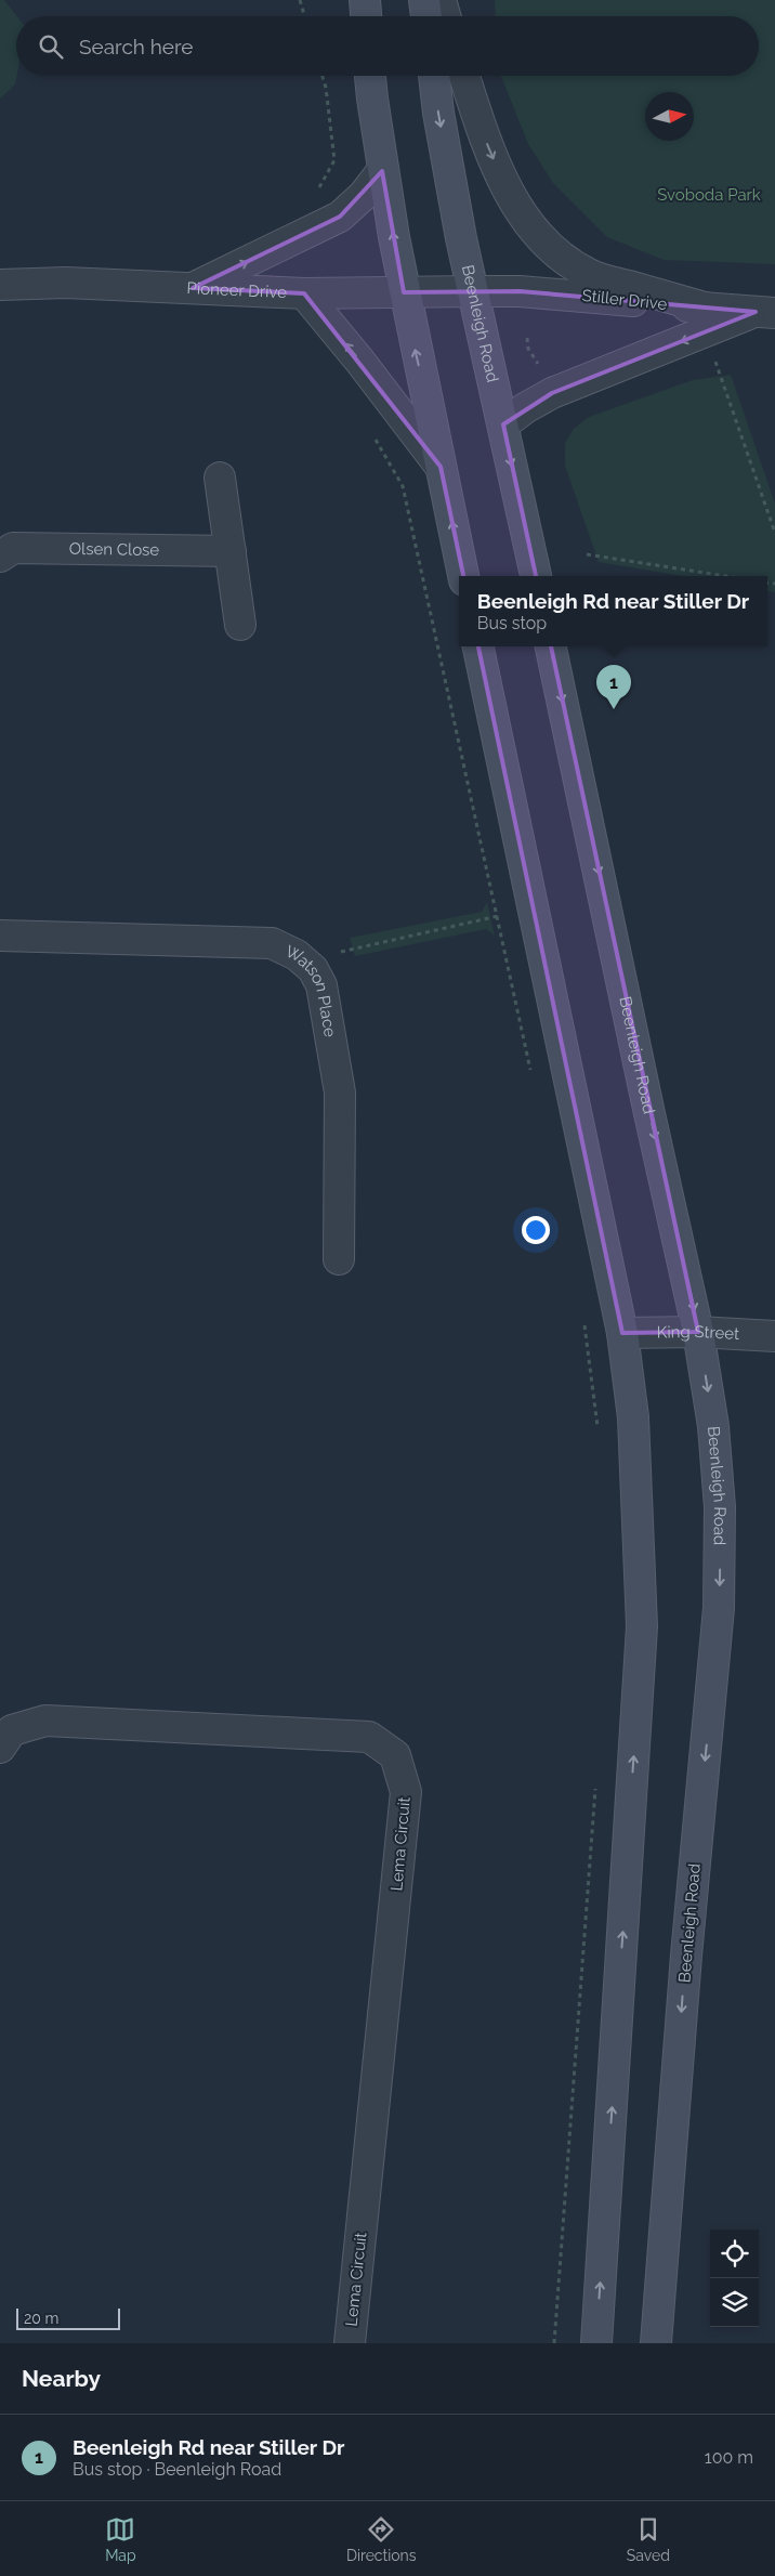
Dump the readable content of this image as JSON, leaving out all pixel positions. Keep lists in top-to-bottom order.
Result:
{
  "streets": {
    "main road": ["Beenleigh Road"],
    "street": [
      "Pioneer Drive",
      "Stiller Drive",
      "Olsen Close",
      "Watson Place",
      "King Street",
      "Lema Circuit"
    ]
  },
  "crossings": [
    ["Pioneer Drive", "Stiller Drive"],
    ["Pioneer Drive", "Beenleigh Road"],
    ["Stiller Drive", "Beenleigh Road"],
    ["Beenleigh Road", "King Street"]
  ],
  "parks": ["Svoboda Park"],
  "scale_bar": "20 m",
  "north": "right",
  "page": {
    "search": "Search here",
    "popup": ["Beenleigh Rd near Stiller Dr", "Bus stop"],
    "pins": "1",
    "scale": "20 m",
    "heading": "Nearby",
    "list": [
      {
        "mark": "1",
        "name": "Beenleigh Rd near Stiller Dr",
        "note": "Bus stop · Beenleigh Road",
        "value": "100 m"
      }
    ],
    "nav": ["Map", "Directions", "Saved"]
  }
}
